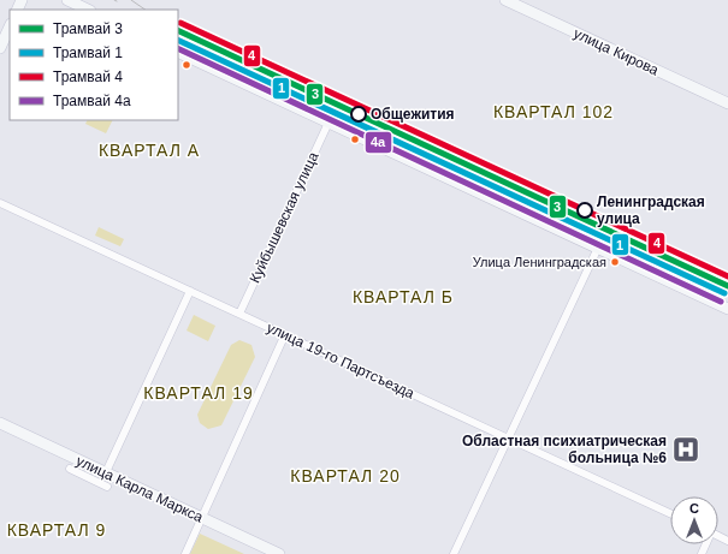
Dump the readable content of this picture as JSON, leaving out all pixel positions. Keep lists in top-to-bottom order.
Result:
{
  "streets": {
    "street": [
      "улица Кирова",
      "Куйбышевская улица",
      "улица 19-го Партсъезда",
      "улица Карла Маркса"
    ]
  },
  "crossings": [
    ["Куйбышевская улица", "улица 19-го Партсъезда"]
  ],
  "districts": [
    "КВАРТАЛ 102",
    "КВАРТАЛ А",
    "КВАРТАЛ Б",
    "КВАРТАЛ 19",
    "КВАРТАЛ 20",
    "КВАРТАЛ 9"
  ],
  "places": {
    "other": ["Общежития", "Ленинградская улица", "Улица Ленинградская"],
    "hospital": ["Областная психиатрическая больница №6"]
  },
  "lines": [
    "tram line 4",
    "tram line 3",
    "tram line 1",
    "tram line 4а"
  ],
  "legend": [
    "Трамвай 3",
    "Трамвай 1",
    "Трамвай 4",
    "Трамвай 4а"
  ],
  "north": "top"
}
